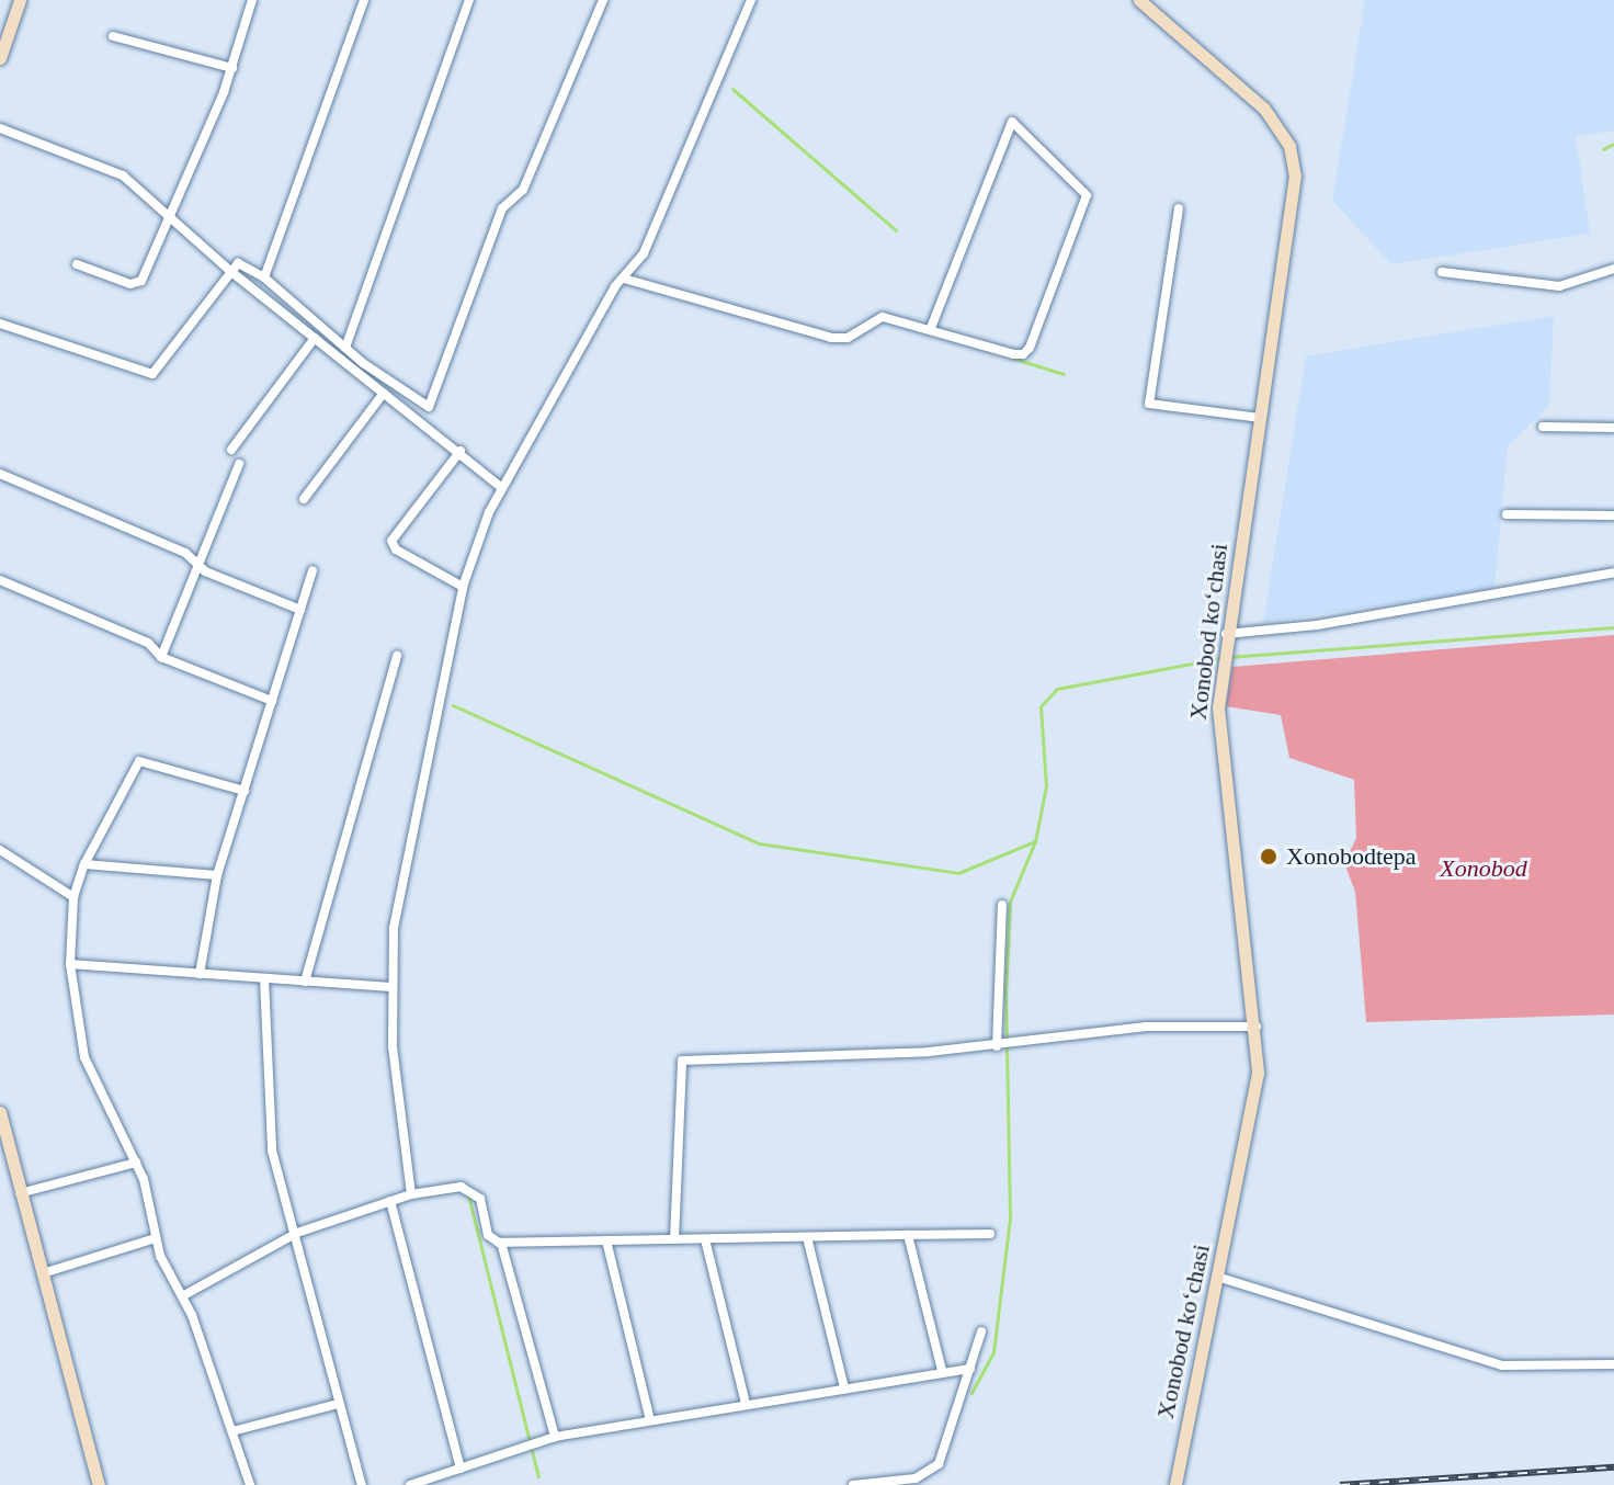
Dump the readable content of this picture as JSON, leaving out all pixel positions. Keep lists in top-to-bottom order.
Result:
{
  "streets": {
    "main road": ["Xonobod koʻchasi"]
  },
  "parks": ["Xonobod"],
  "places": ["Xonobodtepa"]
}
